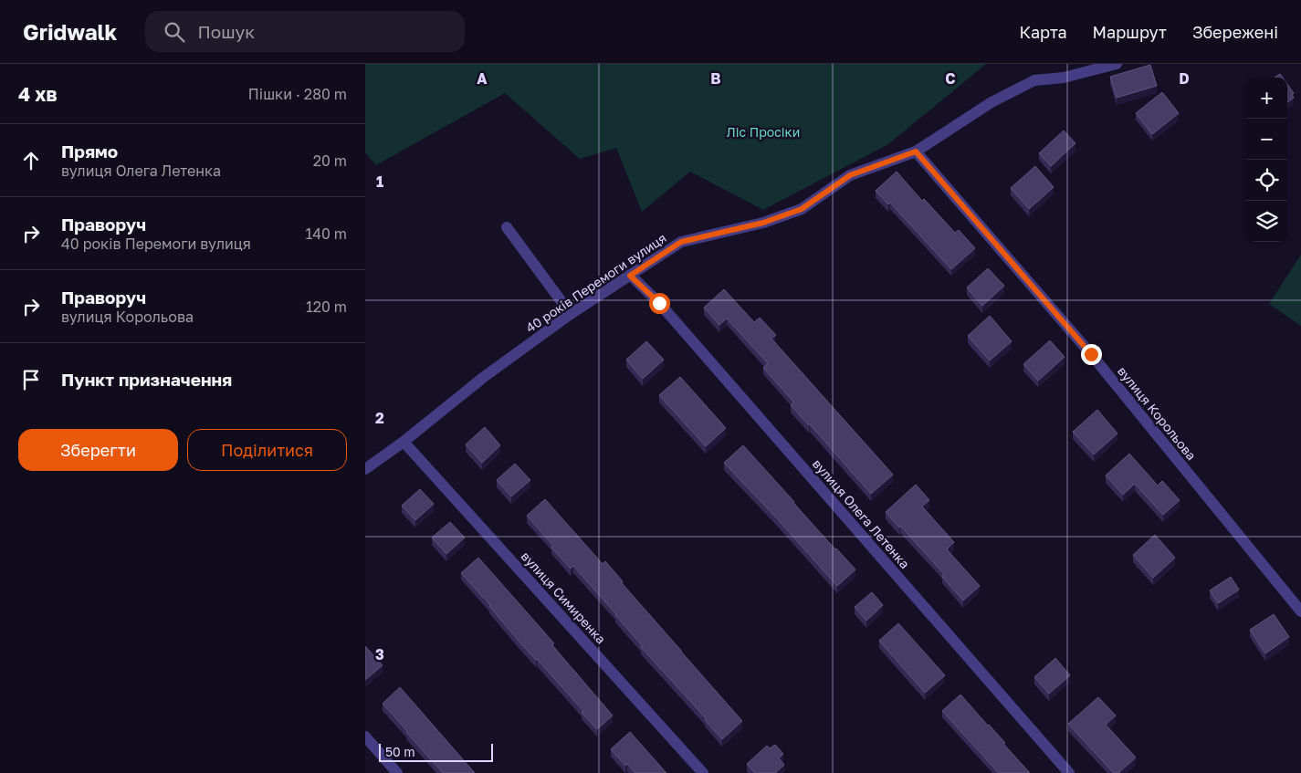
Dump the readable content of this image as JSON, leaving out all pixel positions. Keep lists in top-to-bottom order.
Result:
{
  "streets": {
    "street": [
      "40 років Перемоги вулиця",
      "вулиця Корольова",
      "вулиця Олега Летенка",
      "вулиця Симиренка"
    ]
  },
  "crossings": [
    ["40 років Перемоги вулиця", "вулиця Корольова"],
    ["40 років Перемоги вулиця", "вулиця Олега Летенка"],
    ["40 років Перемоги вулиця", "вулиця Симиренка"]
  ],
  "parks": ["Ліс Просіки"],
  "scale_bar": "50 m",
  "page": {
    "header": "Gridwalk",
    "search": "Пошук",
    "nav": ["Карта", "Маршрут", "Збережені"],
    "heading": ["4 хв", "Пішки · 280 m"],
    "map_buttons": ["+", "−"],
    "list": [
      ["Прямо", "вулиця Олега Летенка", "20 m"],
      ["Праворуч", "40 років Перемоги вулиця", "140 m"],
      ["Праворуч", "вулиця Корольова", "120 m"],
      "Пункт призначення"
    ],
    "buttons": ["Зберегти", "Поділитися"],
    "scale": "50 m"
  },
  "grid": {
    "columns": [
      "A",
      "B",
      "C",
      "D"
    ],
    "rows": ["1", "2", "3"]
  }
}
